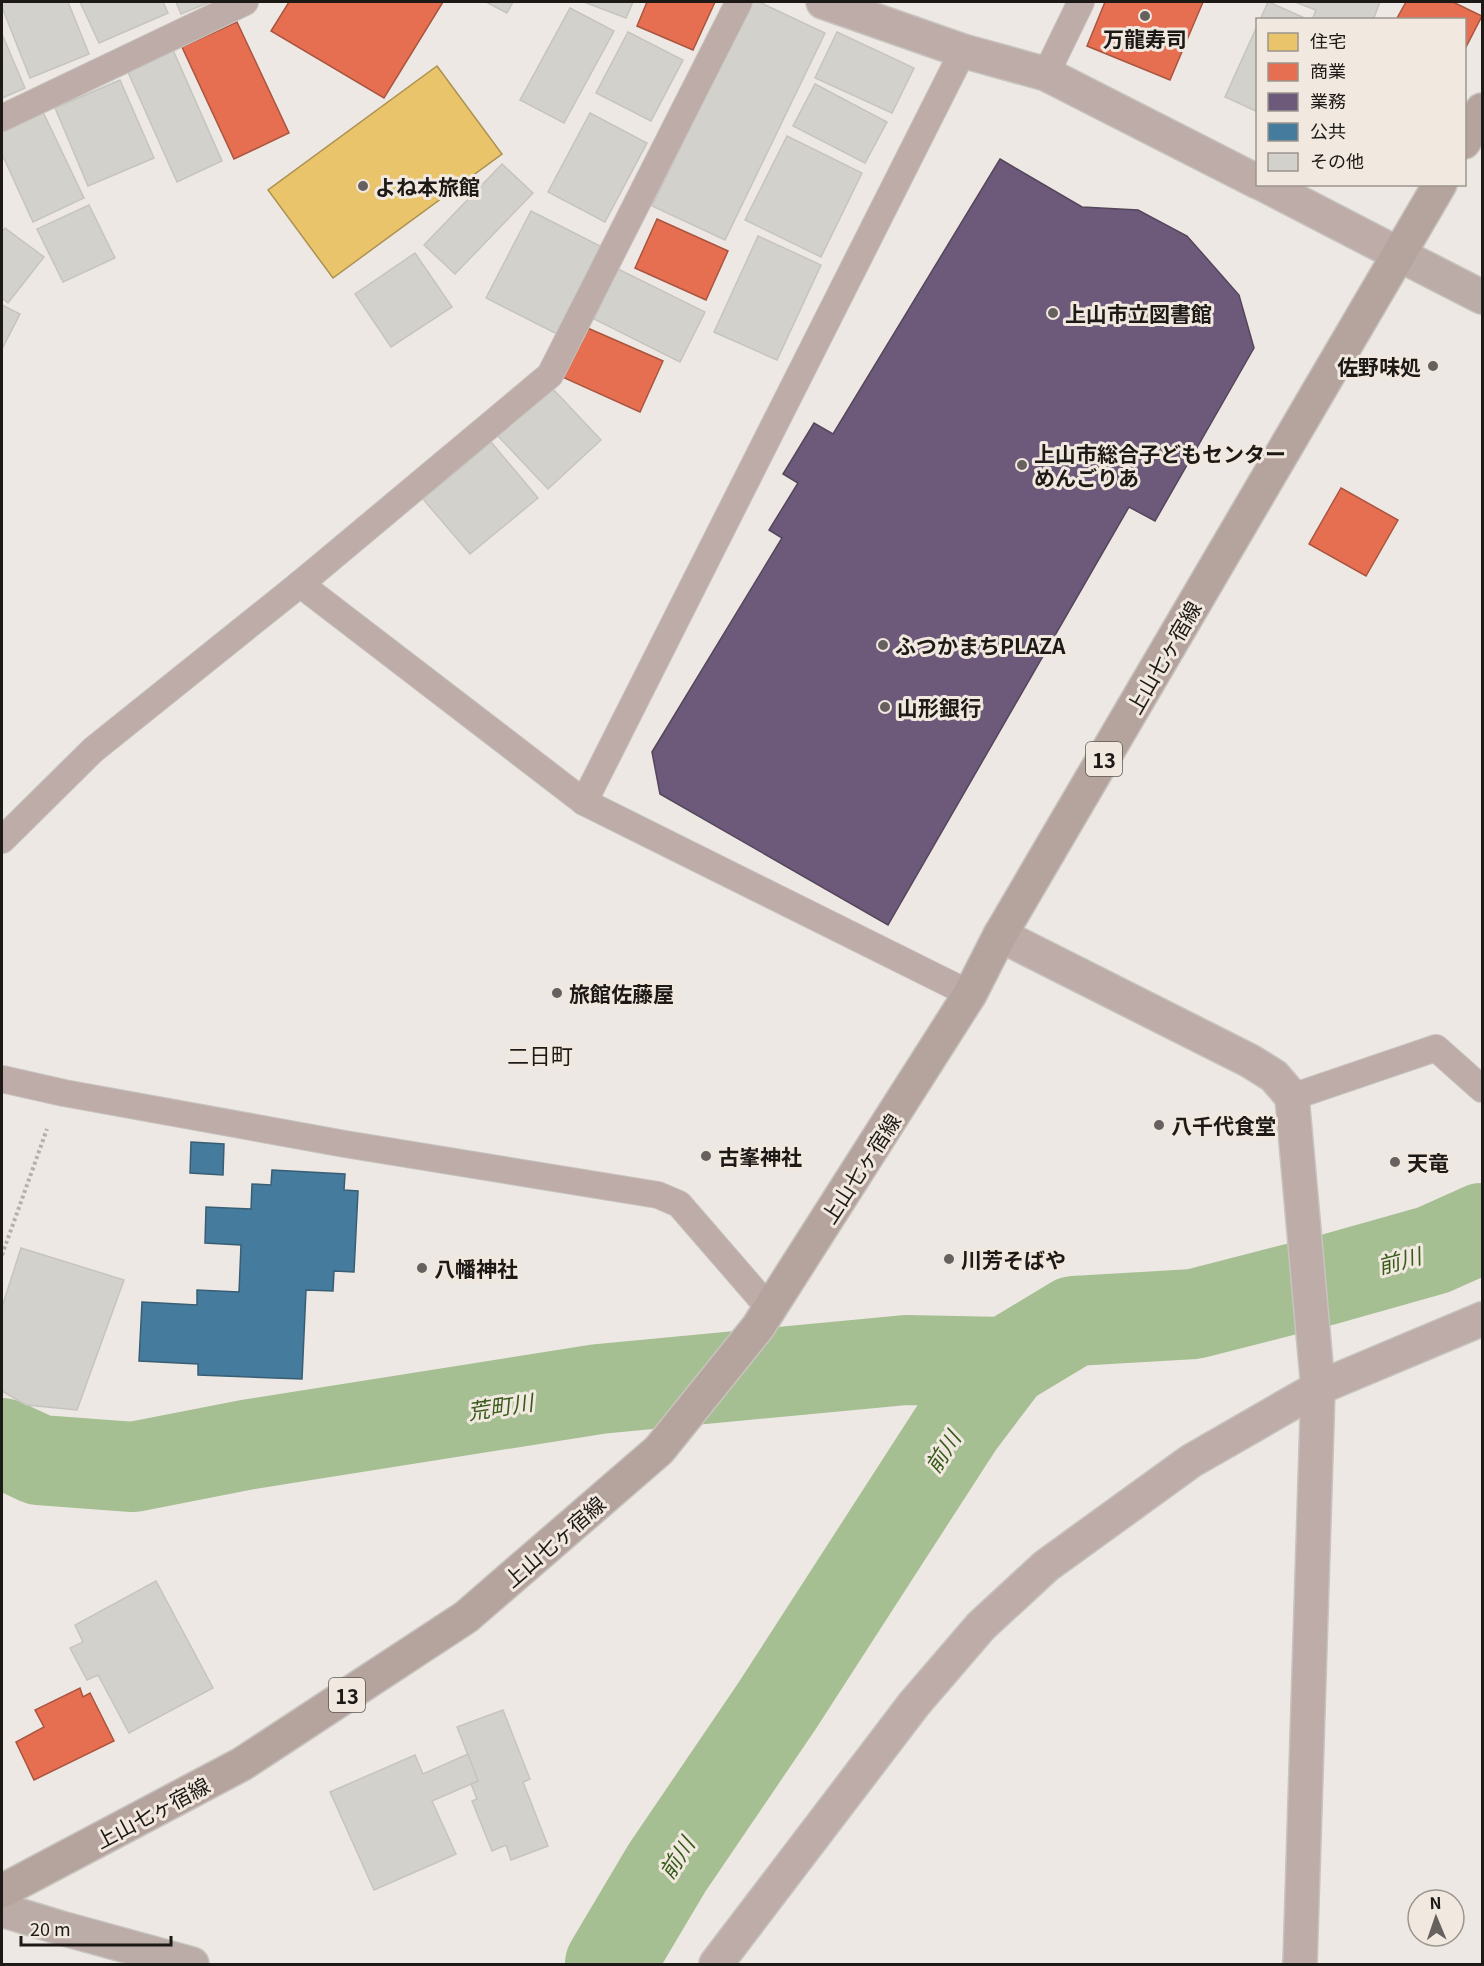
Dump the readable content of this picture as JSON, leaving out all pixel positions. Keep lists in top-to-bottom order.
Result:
{
  "streets": {
    "main road": ["上山七ヶ宿線", "13"]
  },
  "districts": ["二日町"],
  "water": ["前川", "荒町川"],
  "places": [
    "万龍寿司",
    "よね本旅館",
    "上山市立図書館",
    "佐野味処",
    "上山市総合子どもセンター めんごりあ",
    "ふつかまちPLAZA",
    "山形銀行",
    "旅館佐藤屋",
    "八千代食堂",
    "古峯神社",
    "天竜",
    "川芳そばや",
    "八幡神社"
  ],
  "legend": [
    "住宅",
    "商業",
    "業務",
    "公共",
    "その他"
  ],
  "scale_bar": "20 m",
  "north": "top"
}
